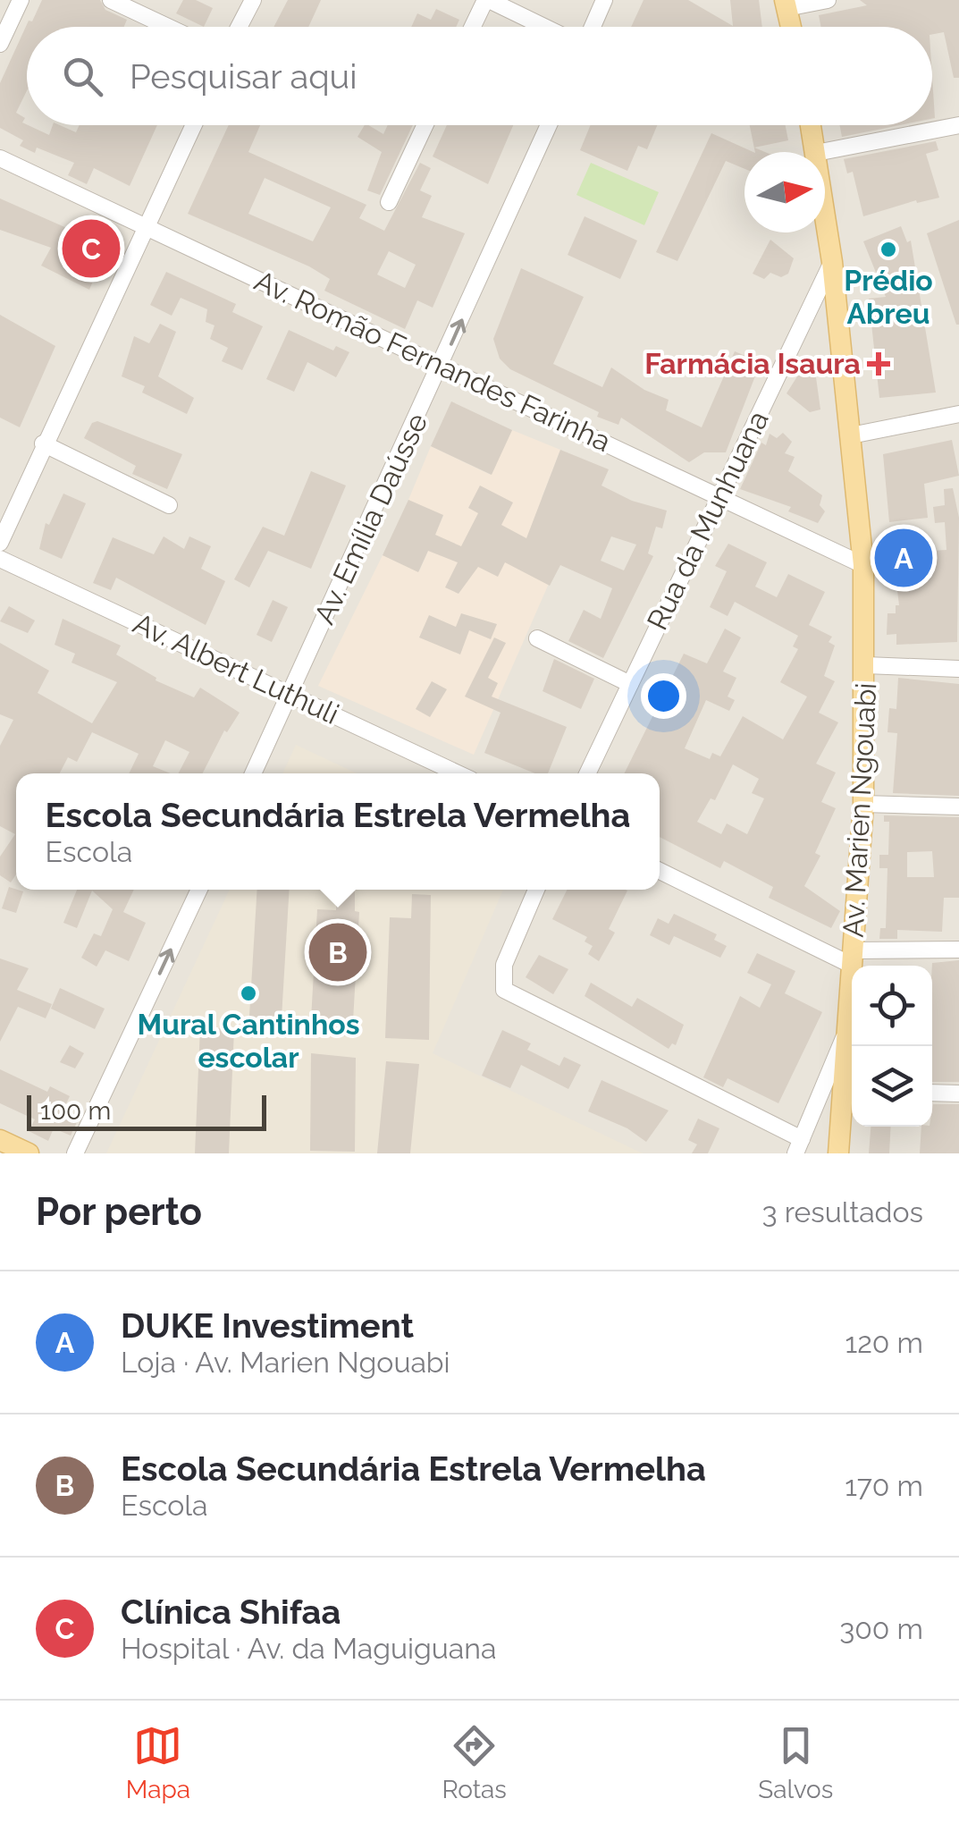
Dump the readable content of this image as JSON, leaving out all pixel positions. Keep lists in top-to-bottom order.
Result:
{
  "streets": {
    "main road": ["Av. Marien Ngouabi"],
    "street": [
      "Av. Romão Fernandes Farinha",
      "Av. Emília Daússe",
      "Rua da Munhuana",
      "Av. Albert Luthuli"
    ]
  },
  "crossings": [
    ["Av. Romão Fernandes Farinha", "Av. Emília Daússe"],
    ["Av. Romão Fernandes Farinha", "Rua da Munhuana"],
    ["Av. Romão Fernandes Farinha", "Av. Marien Ngouabi"],
    ["Av. Emília Daússe", "Av. Albert Luthuli"],
    ["Rua da Munhuana", "Av. Marien Ngouabi"]
  ],
  "places": {
    "other": ["Prédio Abreu", "Mural Cantinhos escolar"],
    "health": ["Farmácia Isaura"]
  },
  "scale_bar": "100 m",
  "north": "right",
  "page": {
    "search": "Pesquisar aqui",
    "pins": ["C", "A", "B"],
    "popup": ["Escola Secundária Estrela Vermelha", "Escola"],
    "scale": "100 m",
    "heading": ["Por perto", "3 resultados"],
    "list": [
      {
        "mark": "A",
        "name": "DUKE Investiment",
        "note": "Loja · Av. Marien Ngouabi",
        "value": "120 m"
      },
      {
        "mark": "B",
        "name": "Escola Secundária Estrela Vermelha",
        "note": "Escola",
        "value": "170 m"
      },
      {
        "mark": "C",
        "name": "Clínica Shifaa",
        "note": "Hospital · Av. da Maguiguana",
        "value": "300 m"
      }
    ],
    "nav": ["Mapa", "Rotas", "Salvos"]
  }
}
